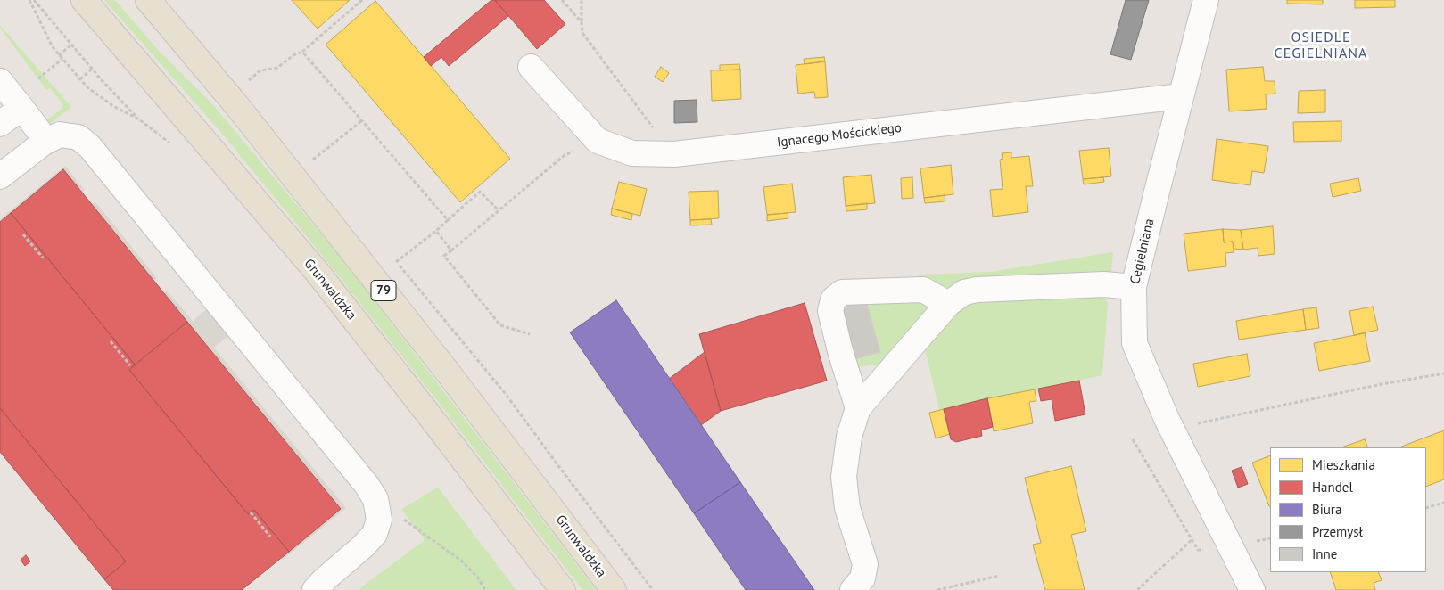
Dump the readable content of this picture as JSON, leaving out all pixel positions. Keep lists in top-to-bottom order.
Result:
{
  "streets": {
    "main road": ["Grunwaldzka", "79"],
    "street": ["Ignacego Mościckiego", "Cegielniana"]
  },
  "crossings": [
    ["Ignacego Mościckiego", "Cegielniana"]
  ],
  "districts": ["OSIEDLE CEGIELNIANA"],
  "legend": [
    "Mieszkania",
    "Handel",
    "Biura",
    "Przemysł",
    "Inne"
  ]
}
